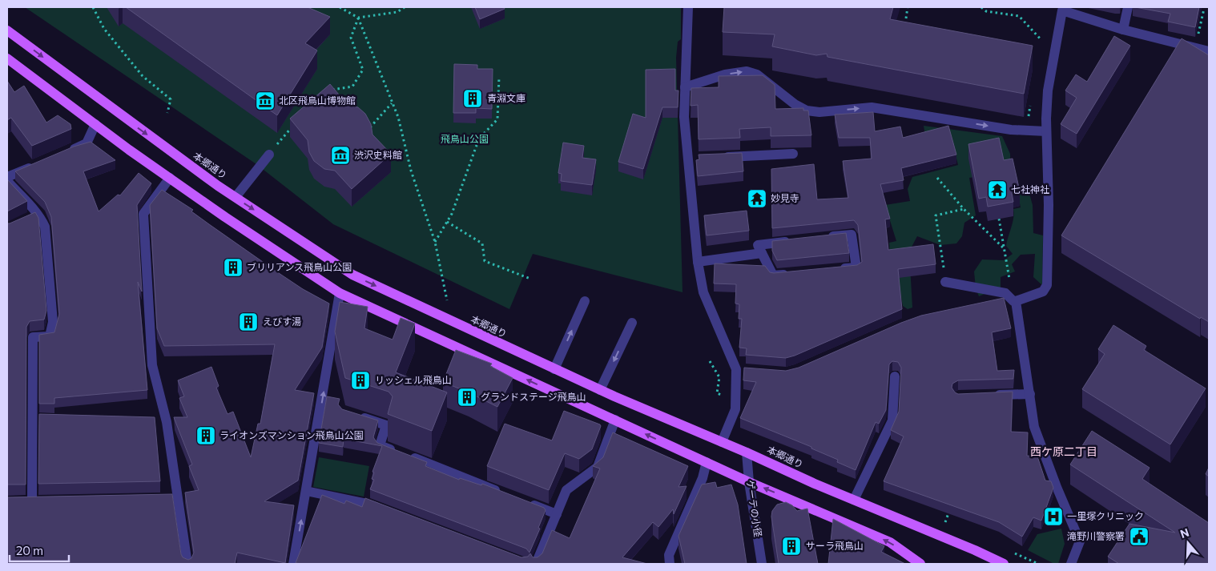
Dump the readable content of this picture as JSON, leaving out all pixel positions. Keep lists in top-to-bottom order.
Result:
{
  "streets": {
    "main road": ["本郷通り"],
    "street": ["ゲーテの小径"]
  },
  "crossings": [
    ["本郷通り", "ゲーテの小径"]
  ],
  "districts": ["西ケ原二丁目"],
  "parks": ["飛鳥山公園"],
  "places": {
    "building": [
      "青淵文庫",
      "ブリリアンス飛鳥山公園",
      "えびす湯",
      "リッシェル飛鳥山",
      "グランドステージ飛鳥山",
      "ライオンズマンション飛鳥山公園",
      "サーラ飛鳥山"
    ],
    "museum": ["北区飛鳥山博物館", "渋沢史料館"],
    "temple": ["七社神社", "妙見寺"],
    "hospital": ["一里塚クリニック"],
    "public building": ["滝野川警察署"]
  },
  "scale_bar": "20 m",
  "north": "top"
}
